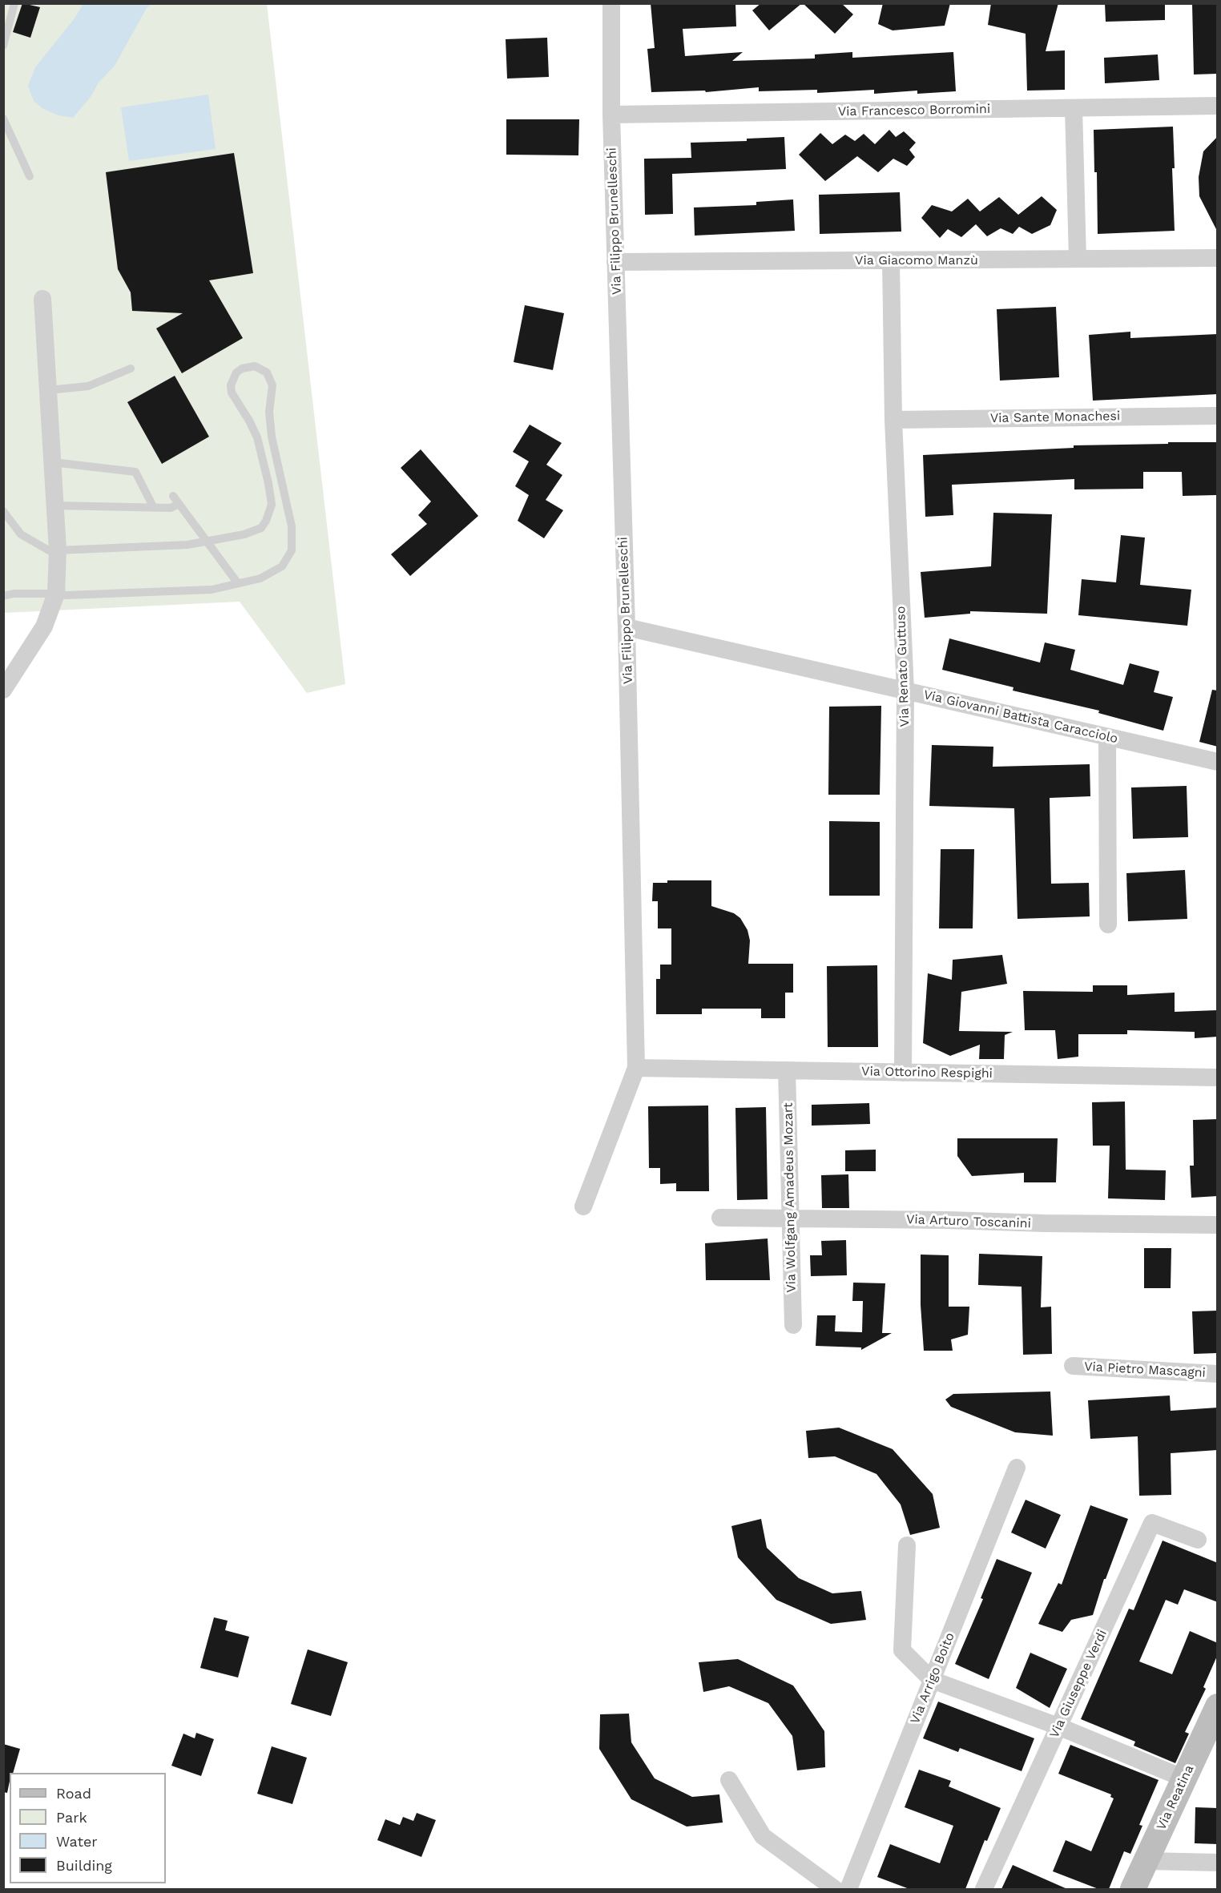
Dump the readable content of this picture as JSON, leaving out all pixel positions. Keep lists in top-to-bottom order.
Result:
{
  "streets": {
    "street": [
      "Via Francesco Borromini",
      "Via Filippo Brunelleschi",
      "Via Giacomo Manzù",
      "Via Sante Monachesi",
      "Via Renato Guttuso",
      "Via Giovanni Battista Caracciolo",
      "Via Ottorino Respighi",
      "Via Wolfgang Amadeus Mozart",
      "Via Arturo Toscanini",
      "Via Pietro Mascagni",
      "Via Arrigo Boito",
      "Via Giuseppe Verdi",
      "Via Reatina"
    ]
  },
  "crossings": [
    ["Via Francesco Borromini", "Via Filippo Brunelleschi"],
    ["Via Filippo Brunelleschi", "Via Giacomo Manzù"],
    ["Via Filippo Brunelleschi", "Via Giovanni Battista Caracciolo"],
    ["Via Filippo Brunelleschi", "Via Ottorino Respighi"],
    ["Via Giacomo Manzù", "Via Renato Guttuso"],
    ["Via Sante Monachesi", "Via Renato Guttuso"],
    ["Via Renato Guttuso", "Via Giovanni Battista Caracciolo"],
    ["Via Renato Guttuso", "Via Ottorino Respighi"],
    ["Via Ottorino Respighi", "Via Wolfgang Amadeus Mozart"],
    ["Via Wolfgang Amadeus Mozart", "Via Arturo Toscanini"]
  ],
  "legend": [
    "Road",
    "Park",
    "Water",
    "Building"
  ]
}
